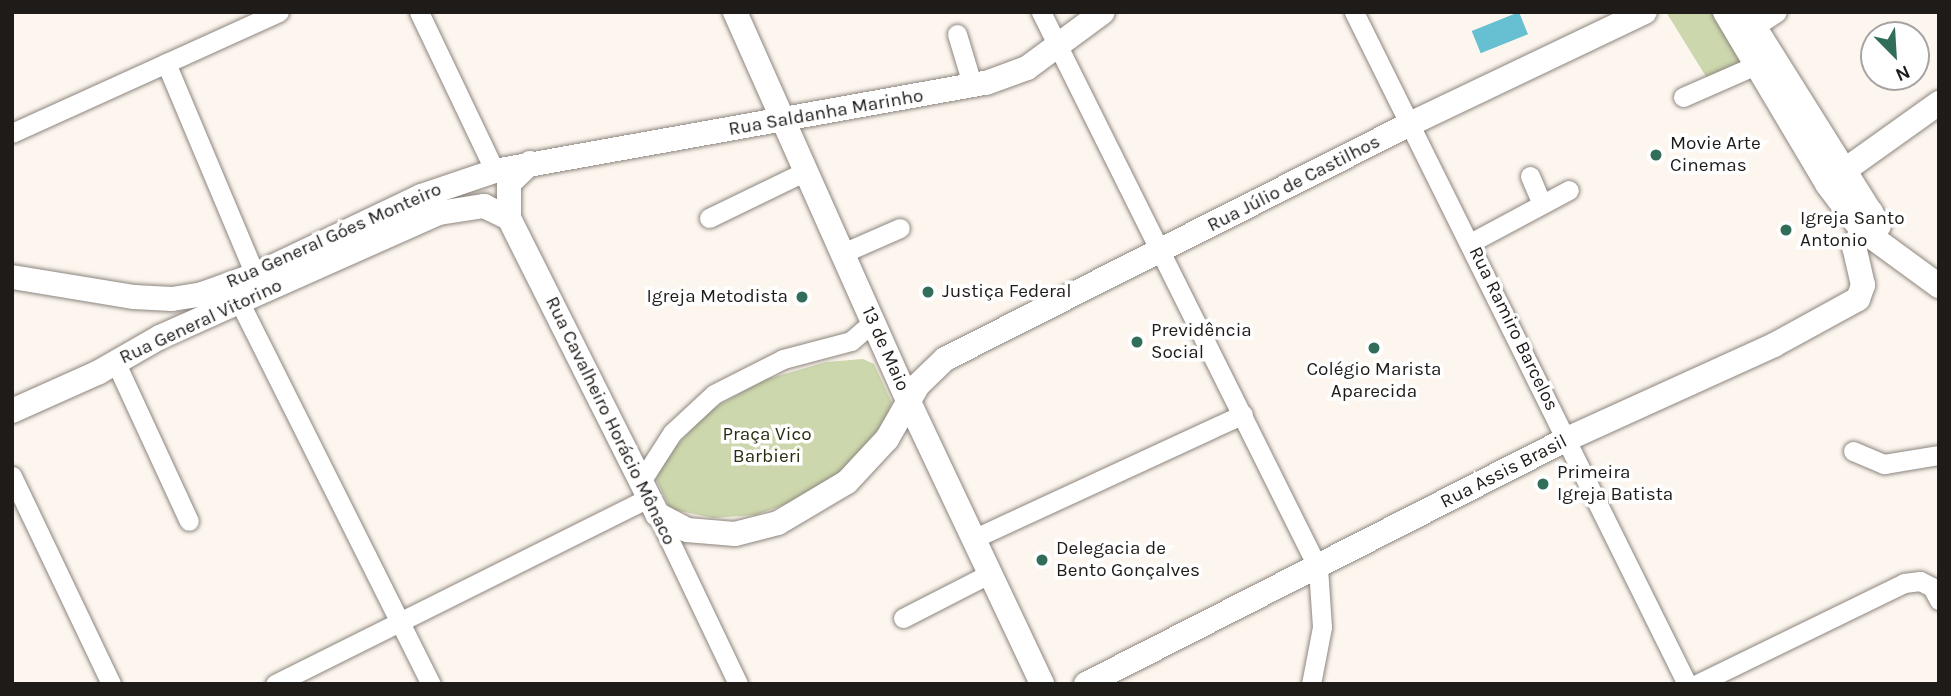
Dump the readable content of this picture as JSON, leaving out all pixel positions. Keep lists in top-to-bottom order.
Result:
{
  "streets": {
    "main road": [
      "Rua Saldanha Marinho",
      "Rua Júlio de Castilhos",
      "Rua General Góes Monteiro",
      "Rua General Vitorino",
      "13 de Maio",
      "Rua Cavalheiro Horácio Mônaco",
      "Rua Assis Brasil"
    ],
    "street": ["Rua Ramiro Barcelos"]
  },
  "crossings": [
    ["Rua Saldanha Marinho", "Rua General Góes Monteiro"],
    ["Rua Saldanha Marinho", "13 de Maio"],
    ["Rua Saldanha Marinho", "Rua Cavalheiro Horácio Mônaco"],
    ["Rua Júlio de Castilhos", "Rua Ramiro Barcelos"],
    ["Rua Júlio de Castilhos", "13 de Maio"],
    ["Rua Júlio de Castilhos", "Rua Cavalheiro Horácio Mônaco"],
    ["Rua General Góes Monteiro", "Rua Cavalheiro Horácio Mônaco"],
    ["Rua General Vitorino", "Rua Cavalheiro Horácio Mônaco"],
    ["Rua Ramiro Barcelos", "Rua Assis Brasil"]
  ],
  "parks": ["Praça Vico Barbieri"],
  "places": [
    "Movie Arte Cinemas",
    "Igreja Santo Antonio",
    "Justiça Federal",
    "Igreja Metodista",
    "Previdência Social",
    "Colégio Marista Aparecida",
    "Primeira Igreja Batista",
    "Delegacia de Bento Gonçalves"
  ],
  "north": "bottom right"
}
